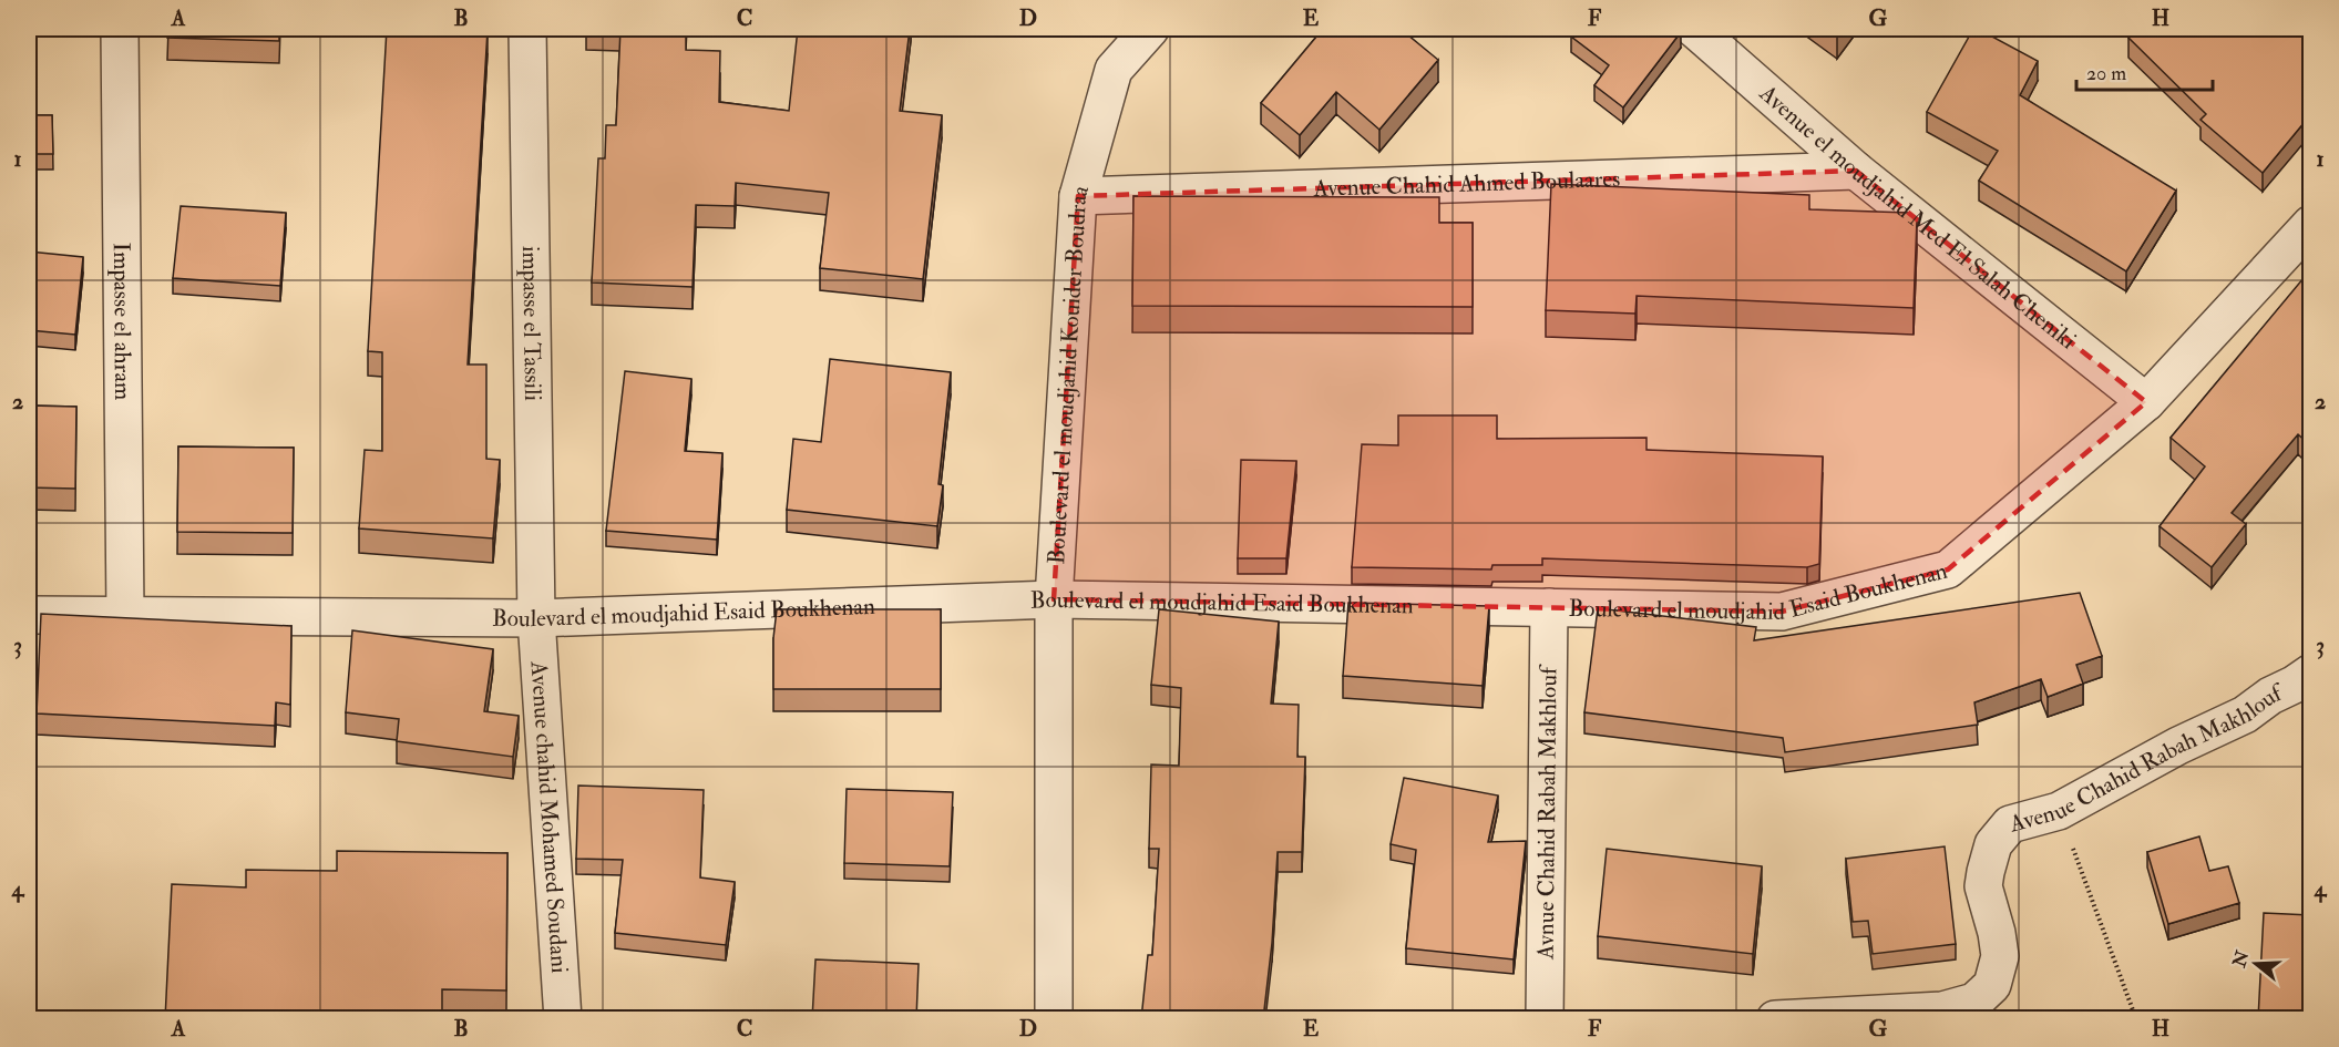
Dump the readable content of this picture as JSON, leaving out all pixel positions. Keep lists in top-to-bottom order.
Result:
{
  "streets": {
    "street": [
      "Avenue Chahid Ahmed Boulaares",
      "Avenue el moudjahid Med El Salah Cheniki",
      "Impasse el ahram",
      "impasse el Tassili",
      "Boulevard el moudjahid Kouider Boudraa",
      "Boulevard el moudjahid Esaid Boukhenan",
      "Avenue Chahid Rabah Makhlouf",
      "Avnue Chahid Rabah Makhlouf",
      "Avenue chahid Mohamed Soudani"
    ]
  },
  "crossings": [
    ["Avenue Chahid Ahmed Boulaares", "Avenue el moudjahid Med El Salah Cheniki"],
    ["Avenue Chahid Ahmed Boulaares", "Boulevard el moudjahid Kouider Boudraa"],
    ["Avenue el moudjahid Med El Salah Cheniki", "Boulevard el moudjahid Esaid Boukhenan"],
    ["Impasse el ahram", "Boulevard el moudjahid Esaid Boukhenan"],
    ["impasse el Tassili", "Boulevard el moudjahid Esaid Boukhenan"],
    ["impasse el Tassili", "Avenue chahid Mohamed Soudani"],
    ["Boulevard el moudjahid Kouider Boudraa", "Boulevard el moudjahid Esaid Boukhenan"],
    ["Boulevard el moudjahid Esaid Boukhenan", "Avnue Chahid Rabah Makhlouf"],
    ["Boulevard el moudjahid Esaid Boukhenan", "Avenue chahid Mohamed Soudani"]
  ],
  "scale_bar": "20 m",
  "north": "left",
  "grid": {
    "columns": [
      "A",
      "B",
      "C",
      "D",
      "E",
      "F",
      "G",
      "H"
    ],
    "rows": [
      "1",
      "2",
      "3",
      "4"
    ]
  }
}
